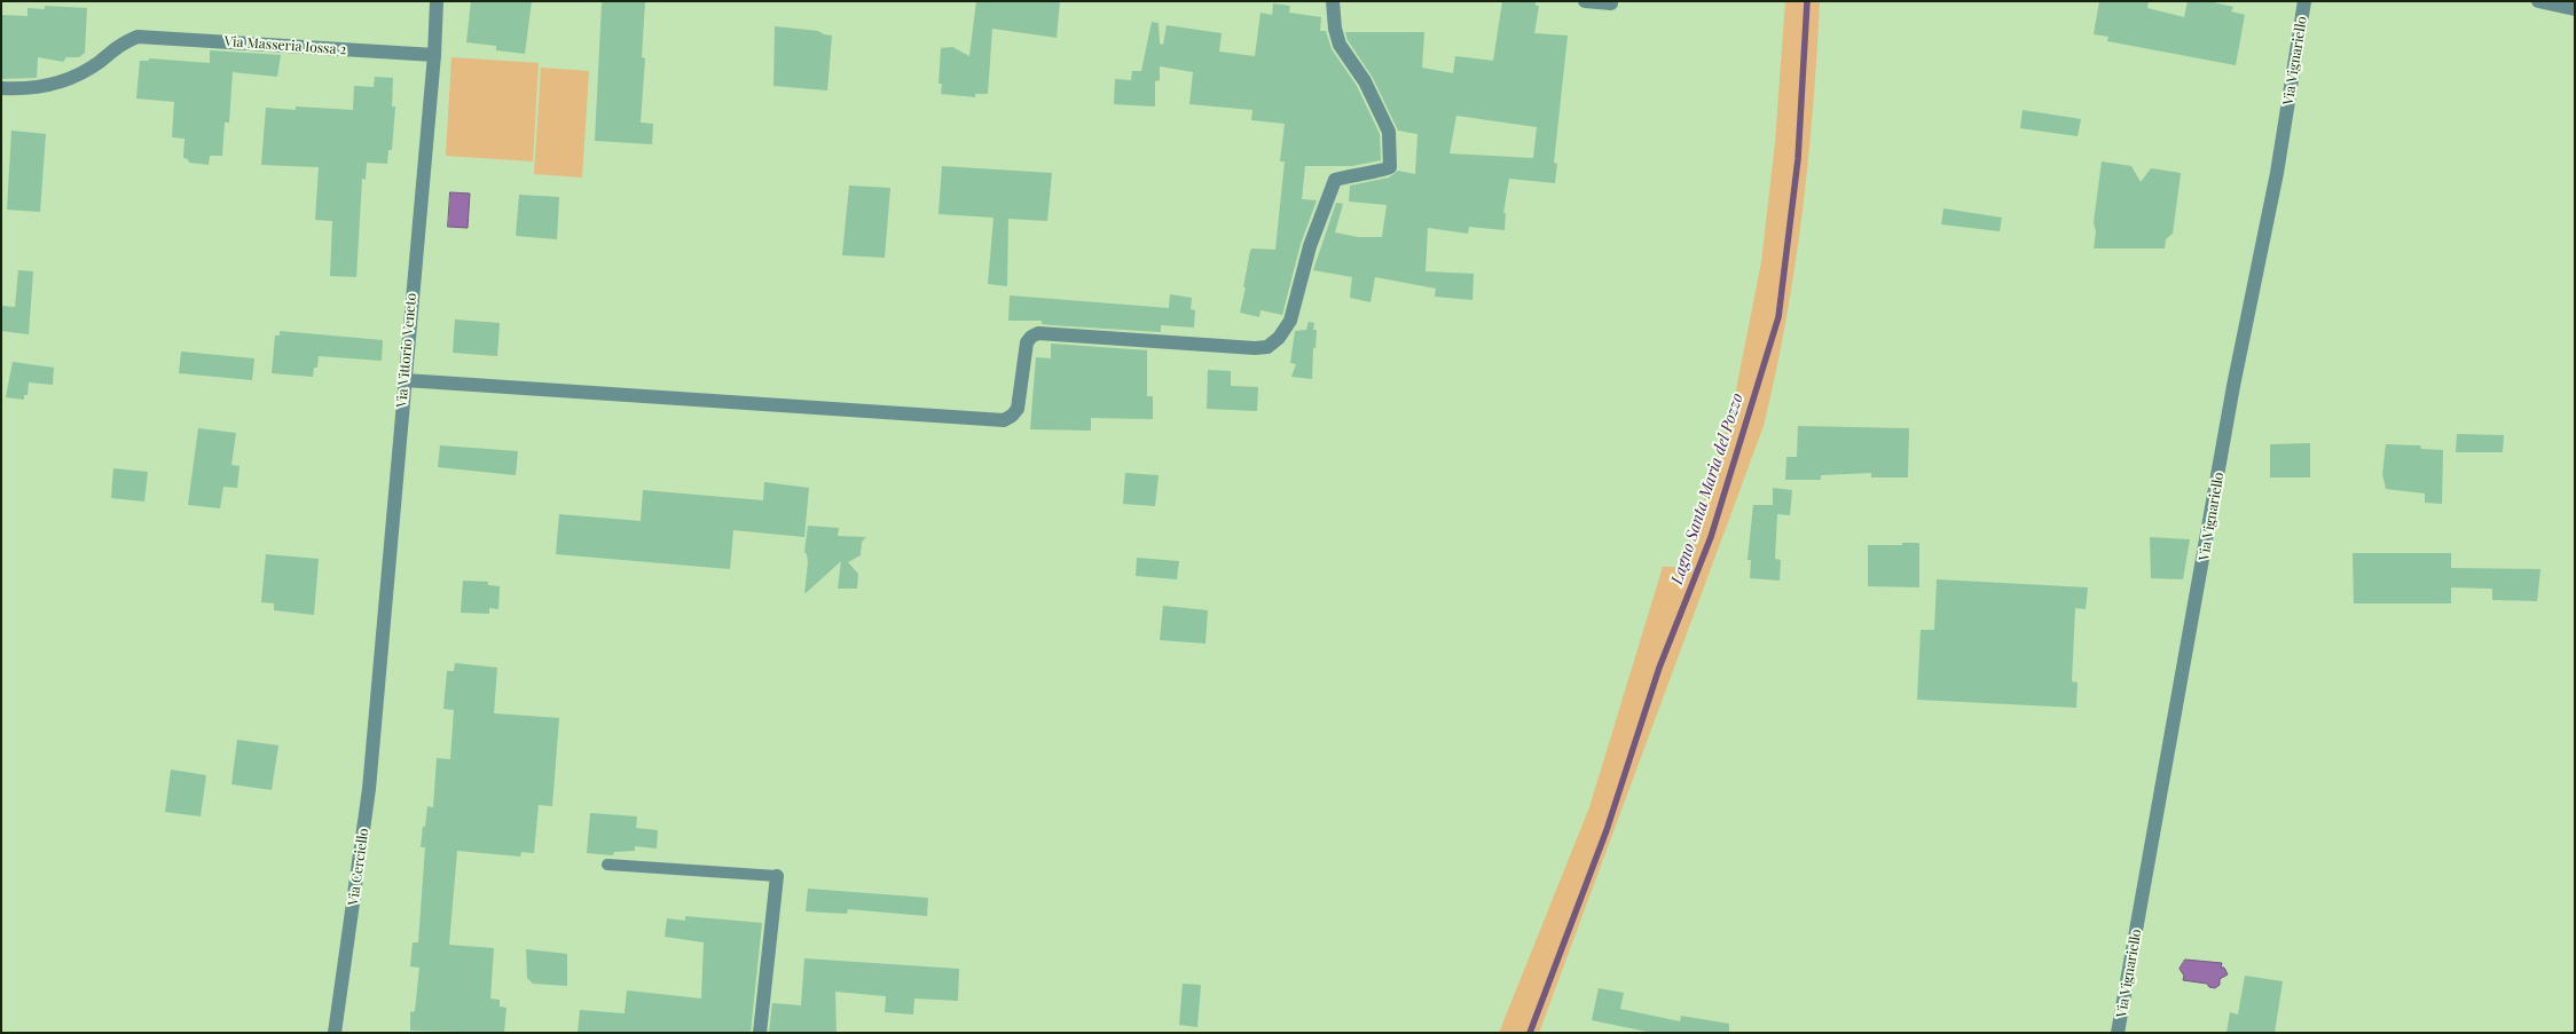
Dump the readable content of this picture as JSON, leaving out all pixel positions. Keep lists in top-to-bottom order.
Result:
{
  "streets": {
    "street": [
      "Via Masseria Iossa 2",
      "Via Vignariello",
      "Via Vittorio Veneto",
      "Via Cerciello"
    ]
  },
  "crossings": [
    ["Via Masseria Iossa 2", "Via Vittorio Veneto"],
    ["Via Vittorio Veneto", "Via Cerciello"]
  ],
  "water": ["Lagno Santa Maria del Pozzo"]
}
